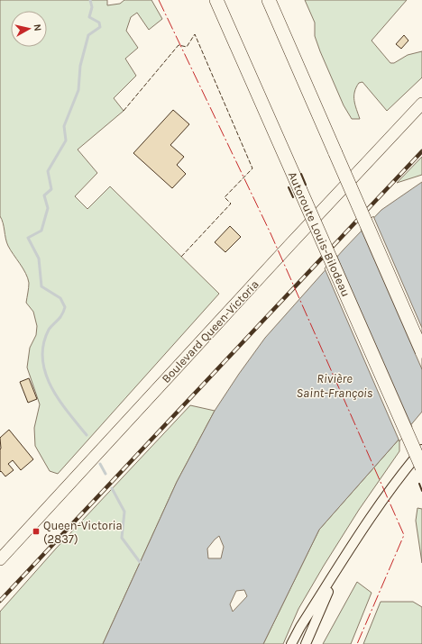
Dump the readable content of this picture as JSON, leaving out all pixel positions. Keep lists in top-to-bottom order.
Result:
{
  "streets": {
    "highway": ["Autoroute Louis-Bilodeau"],
    "main road": ["Boulevard Queen-Victoria"]
  },
  "water": ["Rivière Saint-François"],
  "places": {
    "transit": ["Queen-Victoria (2837)"]
  },
  "north": "right"
}
